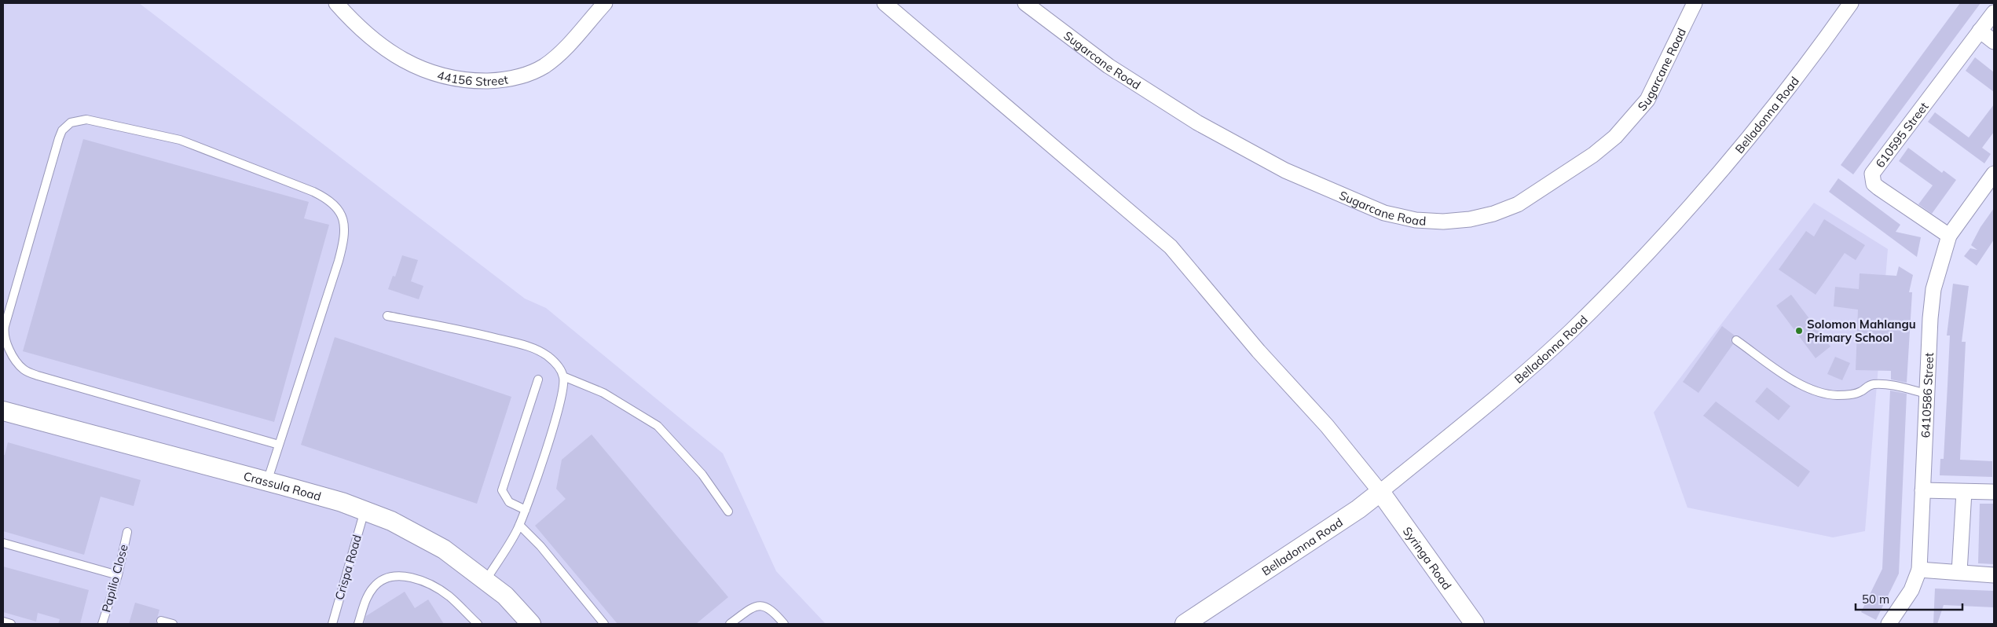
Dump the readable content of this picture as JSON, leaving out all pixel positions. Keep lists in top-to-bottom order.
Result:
{
  "streets": {
    "street": [
      "Sugarcane Road",
      "44156 Street",
      "Belladonna Road",
      "610595 Street",
      "6410586 Street",
      "Crassula Road",
      "Syringa Road"
    ],
    "lane": ["Crispa Road", "Papilio Close"]
  },
  "crossings": [
    ["Belladonna Road", "Syringa Road"],
    ["610595 Street", "6410586 Street"],
    ["Crassula Road", "Crispa Road"]
  ],
  "places": ["Solomon Mahlangu Primary School"],
  "scale_bar": "50 m"
}
